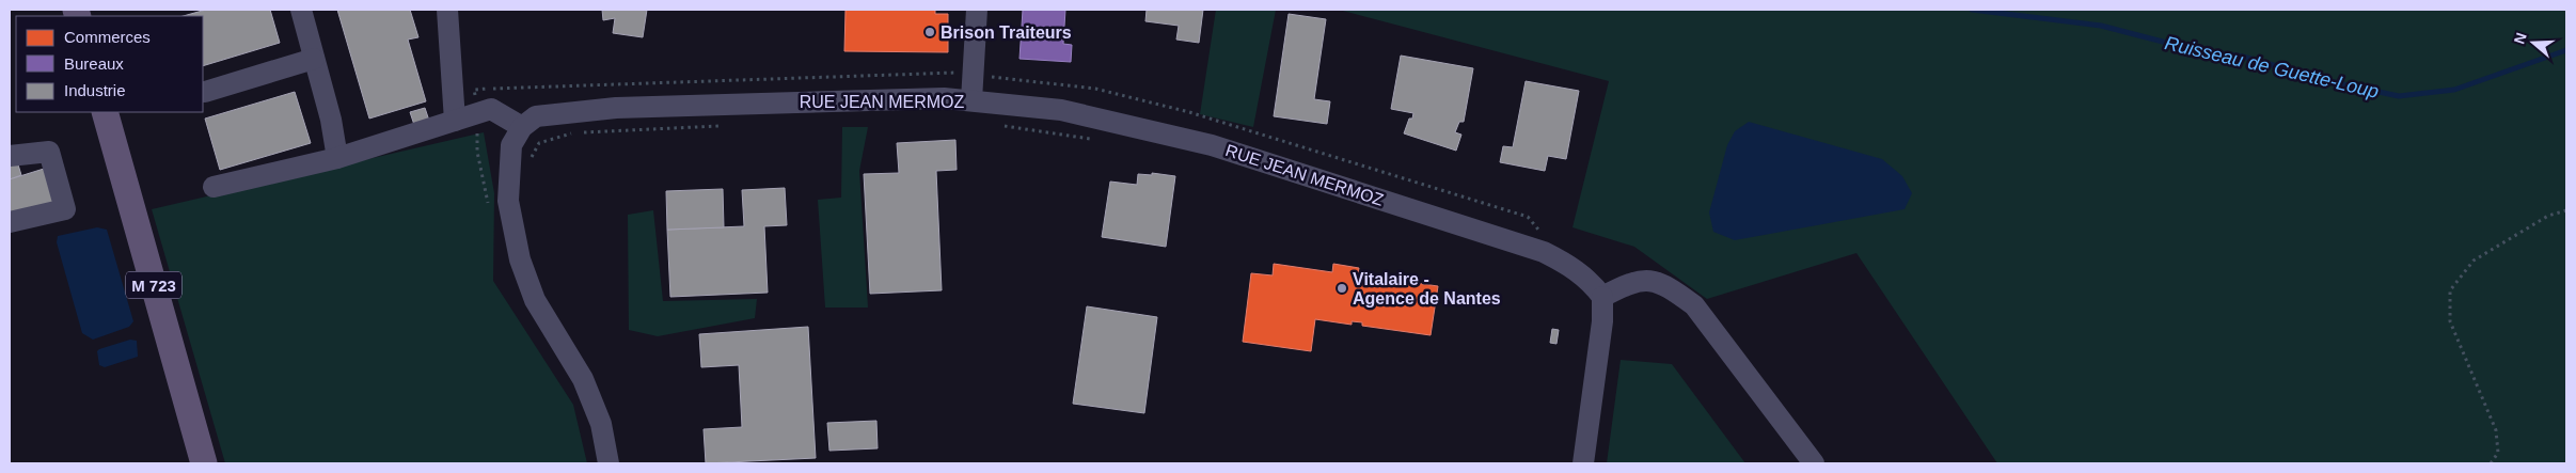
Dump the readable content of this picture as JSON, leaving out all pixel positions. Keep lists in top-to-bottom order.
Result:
{
  "streets": {
    "main road": ["M 723"],
    "street": ["RUE JEAN MERMOZ"]
  },
  "water": ["Ruisseau de Guette-Loup"],
  "places": ["Brison Traiteurs", "Vitalaire - Agence de Nantes"],
  "legend": ["Commerces", "Bureaux", "Industrie"],
  "north": "left"
}
